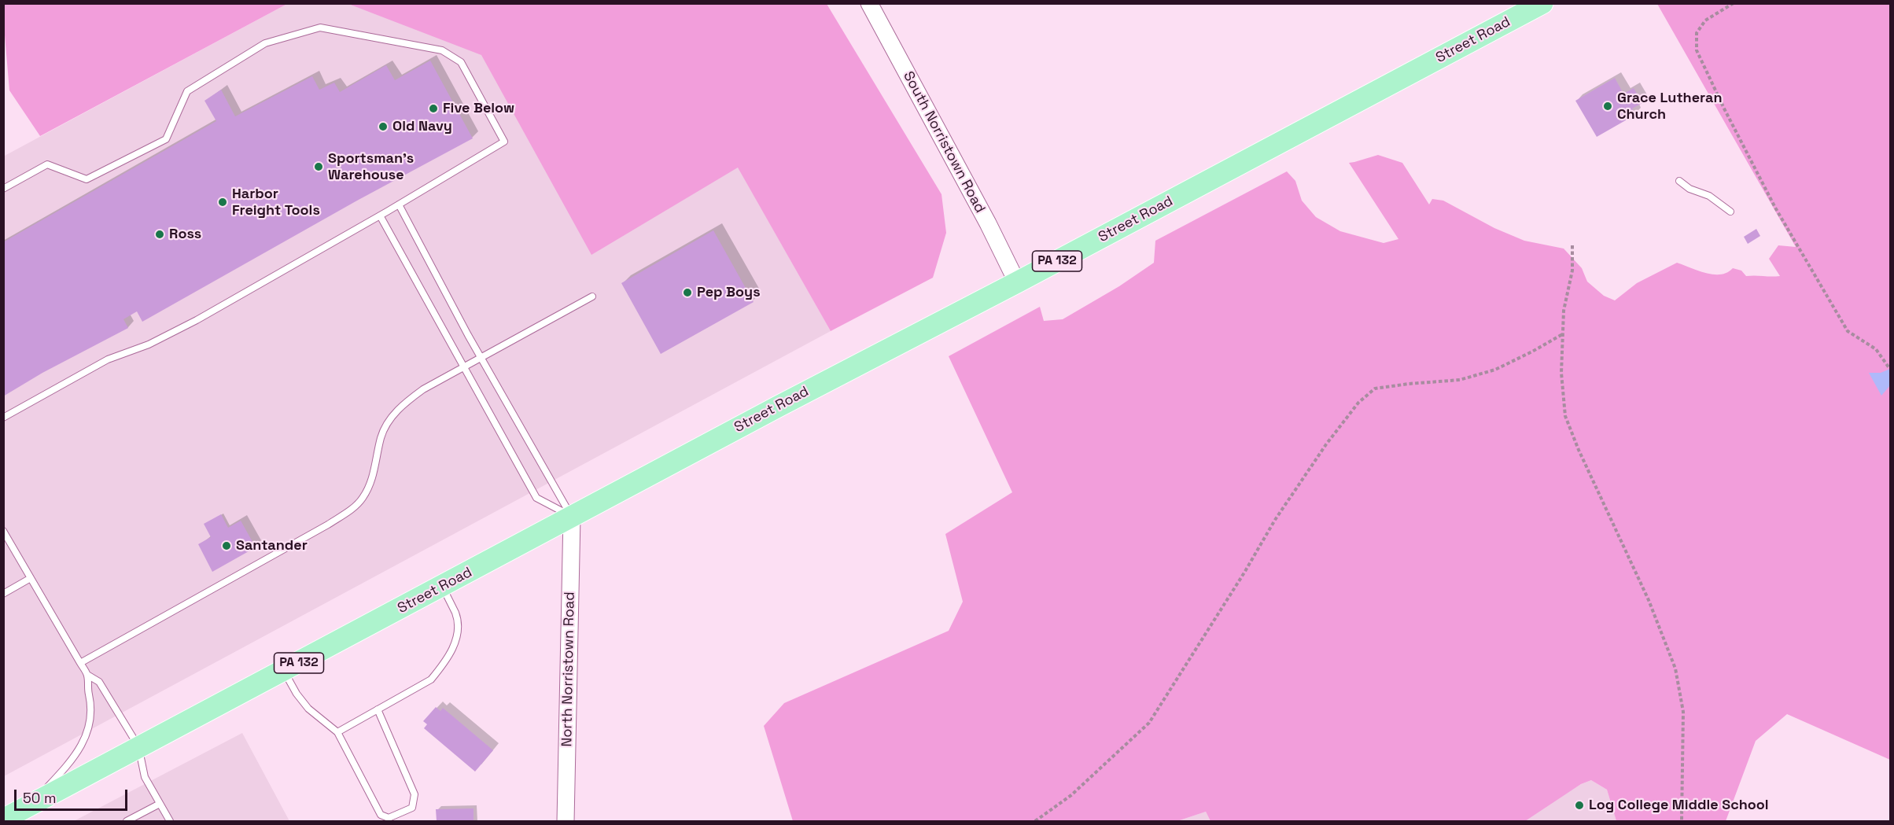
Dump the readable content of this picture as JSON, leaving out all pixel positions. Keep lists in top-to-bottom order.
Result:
{
  "streets": {
    "main road": ["Street Road", "PA 132"],
    "street": ["South Norristown Road", "North Norristown Road"]
  },
  "crossings": [
    ["Street Road", "South Norristown Road"],
    ["Street Road", "North Norristown Road"]
  ],
  "places": [
    "Grace Lutheran Church",
    "Five Below",
    "Old Navy",
    "Sportsman's Warehouse",
    "Harbor Freight Tools",
    "Ross",
    "Pep Boys",
    "Santander",
    "Log College Middle School"
  ],
  "scale_bar": "50 m"
}
